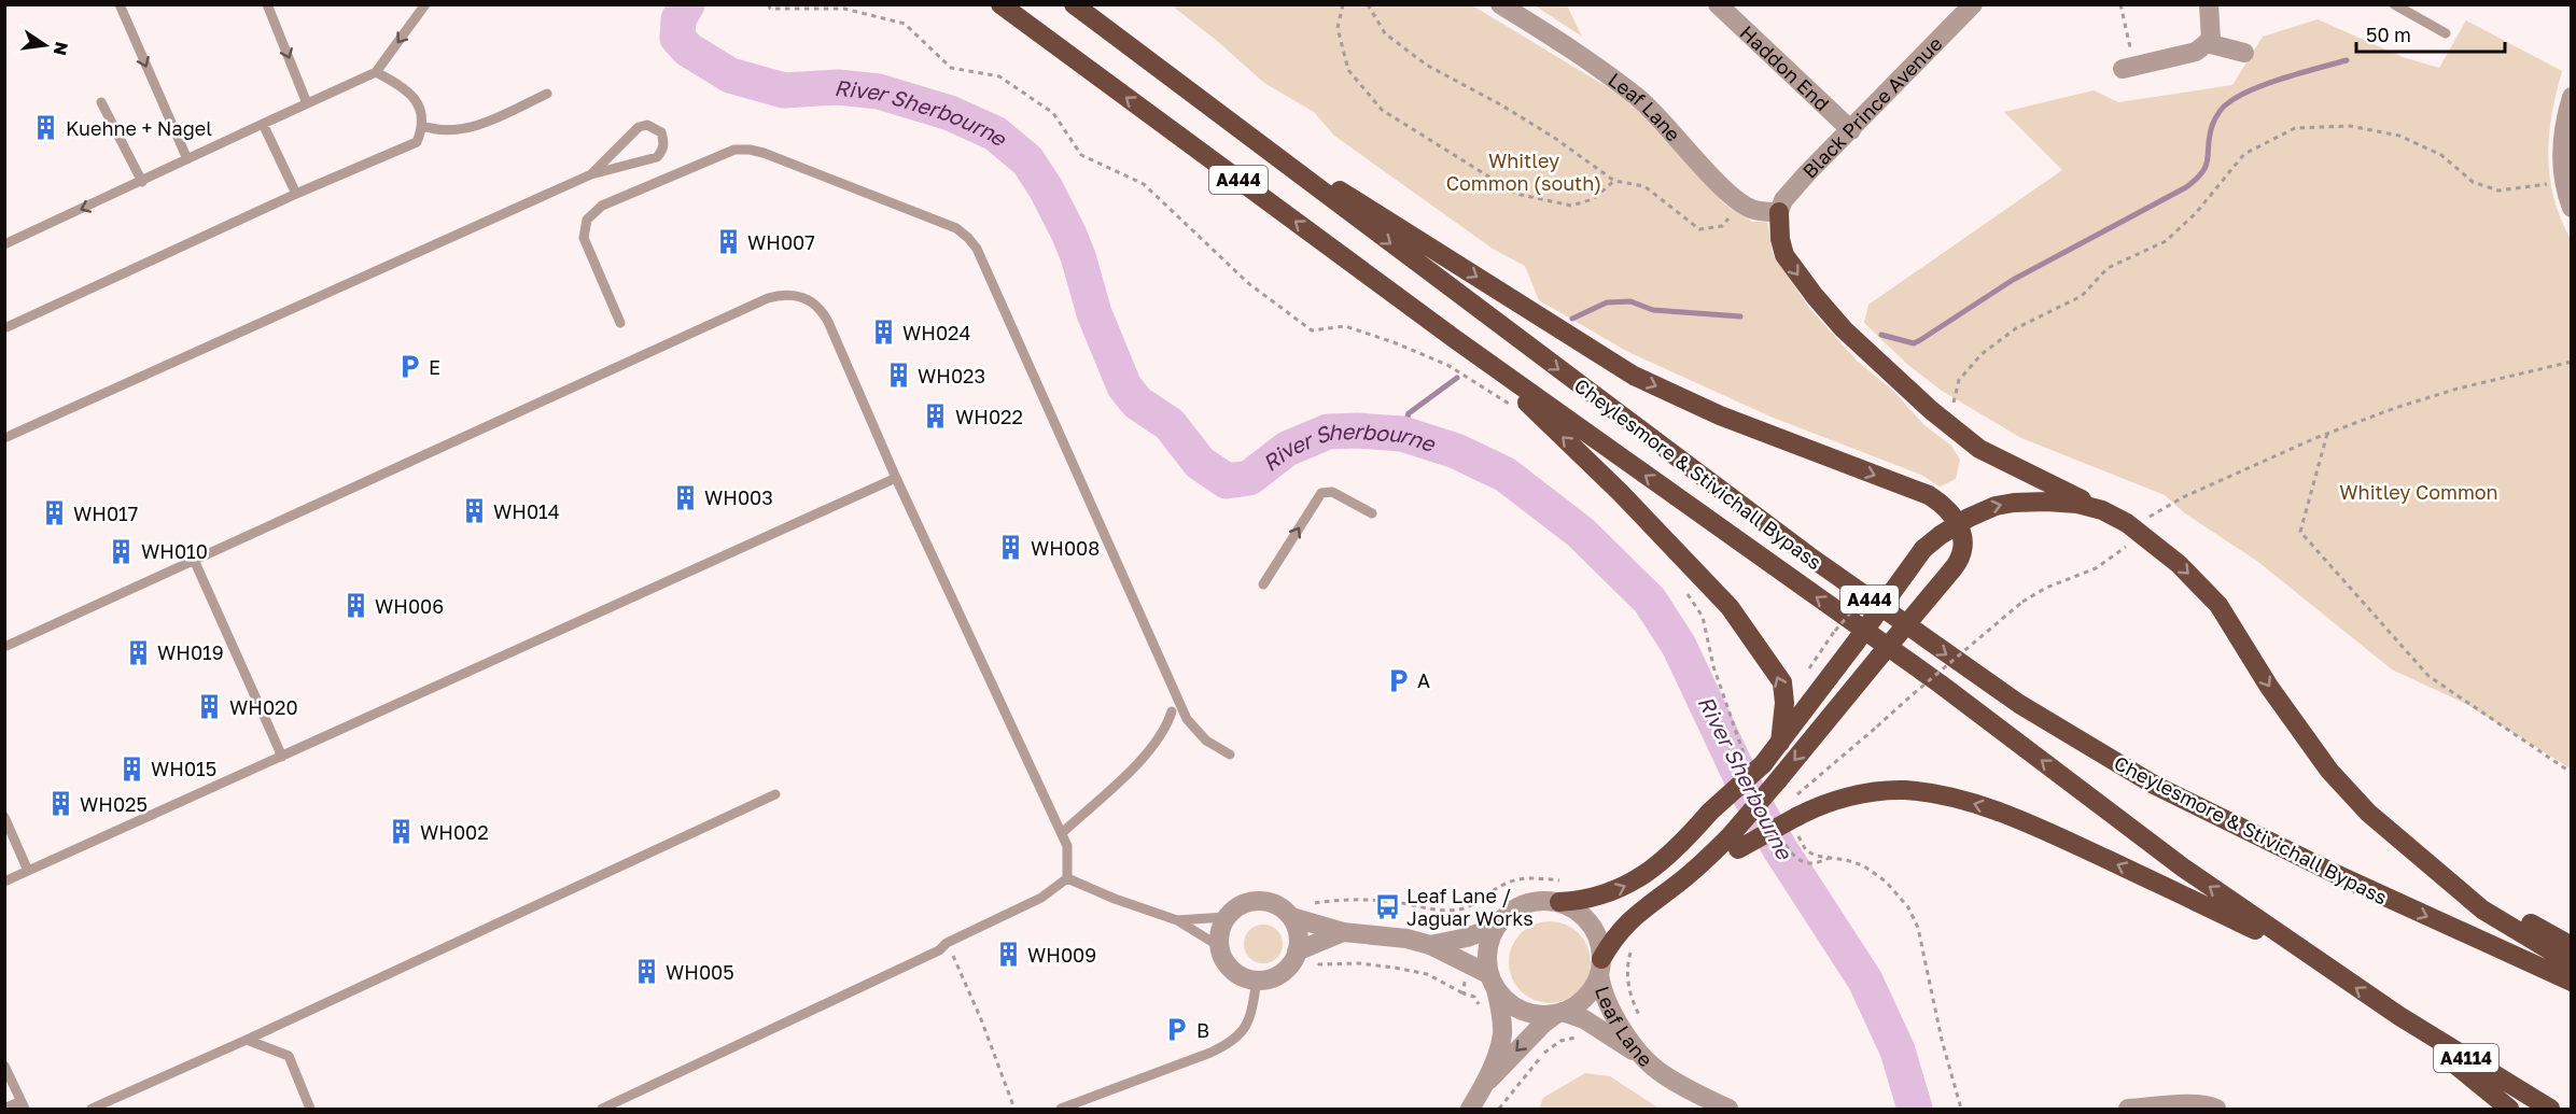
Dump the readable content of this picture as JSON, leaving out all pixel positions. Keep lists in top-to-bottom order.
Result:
{
  "streets": {
    "highway": ["A444", "Cheylesmore & Stivichall Bypass", "A4114"],
    "street": ["Haddon End", "Black Prince Avenue", "Leaf Lane"]
  },
  "crossings": [
    ["Haddon End", "Black Prince Avenue"],
    ["Black Prince Avenue", "Leaf Lane"]
  ],
  "water": ["River Sherbourne"],
  "parks": ["Whitley Common (south)", "Whitley Common"],
  "places": {
    "building": [
      "Kuehne + Nagel",
      "WH007",
      "WH024",
      "WH023",
      "WH022",
      "WH003",
      "WH014",
      "WH017",
      "WH008",
      "WH010",
      "WH006",
      "WH019",
      "WH020",
      "WH015",
      "WH025",
      "WH002",
      "WH009",
      "WH005"
    ],
    "parking": ["E", "A", "B"],
    "bus stop": ["Leaf Lane / Jaguar Works"]
  },
  "scale_bar": "50 m",
  "north": "right"
}
